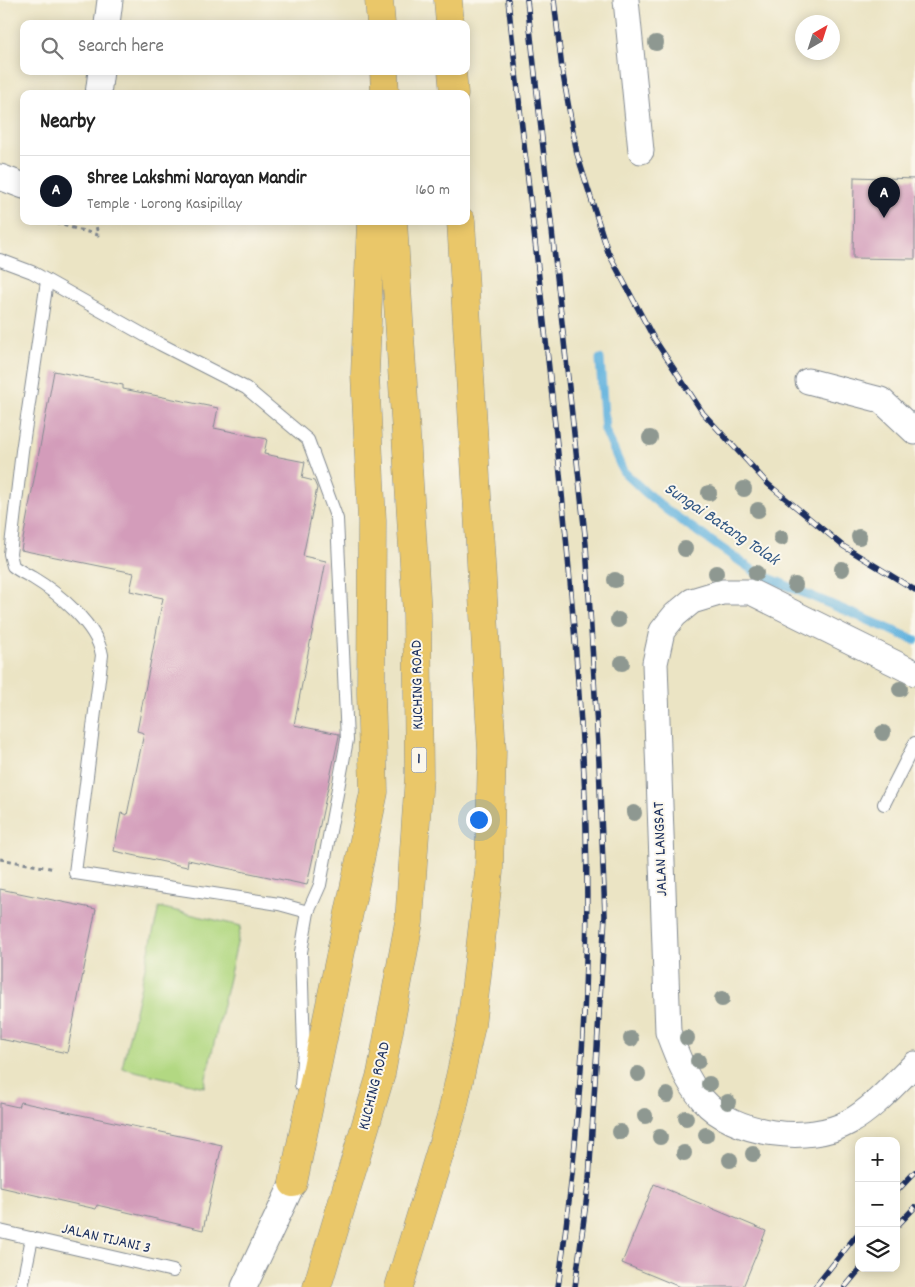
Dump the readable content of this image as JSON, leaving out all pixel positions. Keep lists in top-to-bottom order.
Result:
{
  "streets": {
    "highway": ["KUCHING ROAD", "1"],
    "street": ["JALAN LANGSAT"],
    "lane": ["JALAN TIJANI 3"]
  },
  "water": ["Sungai Batang Tolak"],
  "north": "top right",
  "page": {
    "search": "Search here",
    "heading": "Nearby",
    "list": [
      {
        "mark": "A",
        "name": "Shree Lakshmi Narayan Mandir",
        "note": "Temple · Lorong Kasipillay",
        "value": "160 m"
      }
    ],
    "pins": "A",
    "map_buttons": ["+", "−"]
  }
}
